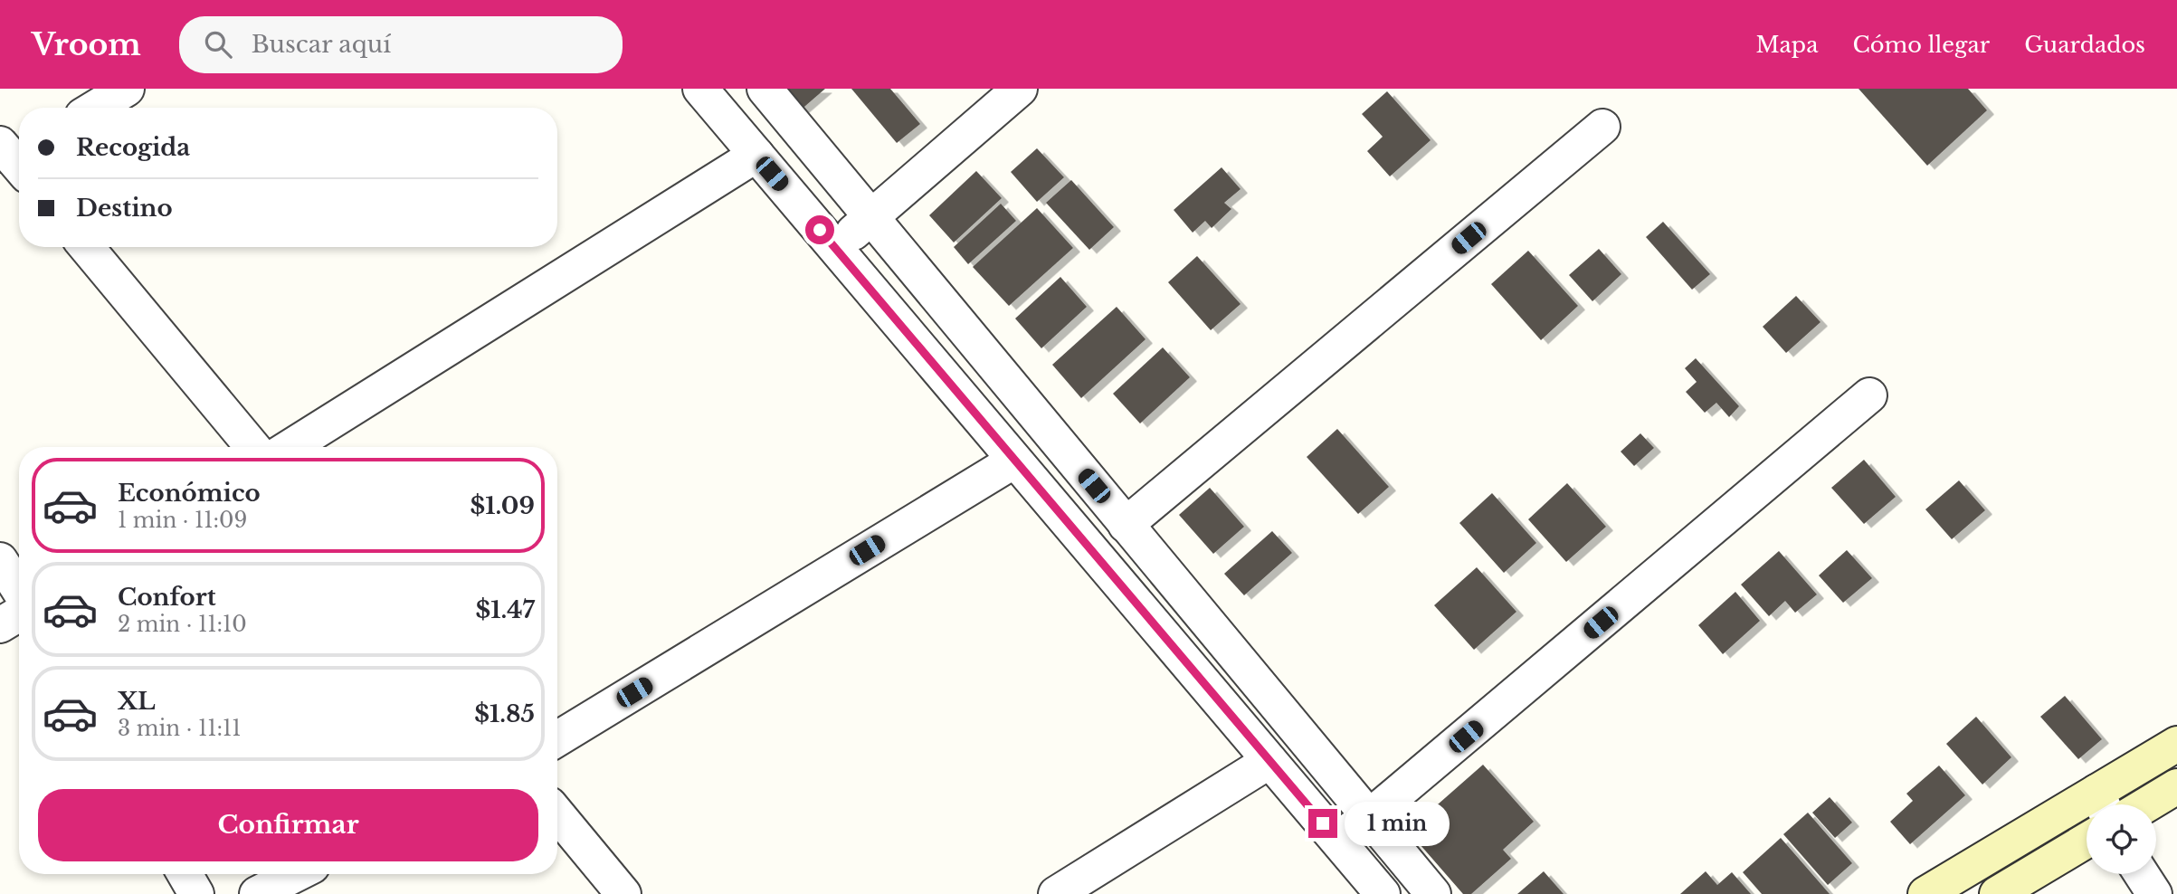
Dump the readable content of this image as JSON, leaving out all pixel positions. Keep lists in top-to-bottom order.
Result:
{
  "page": {
    "header": "Vroom",
    "search": "Buscar aquí",
    "nav": ["Mapa", "Cómo llegar", "Guardados"],
    "banner": ["Recogida", "Destino"],
    "list": [
      {
        "name": "Económico",
        "note": "1 min · 11:09",
        "value": "$1.09"
      },
      {
        "name": "Confort",
        "note": "2 min · 11:10",
        "value": "$1.47"
      },
      {
        "name": "XL",
        "note": "3 min · 11:11",
        "value": "$1.85"
      }
    ],
    "buttons": "Confirmar",
    "bubble": "1 min"
  }
}
